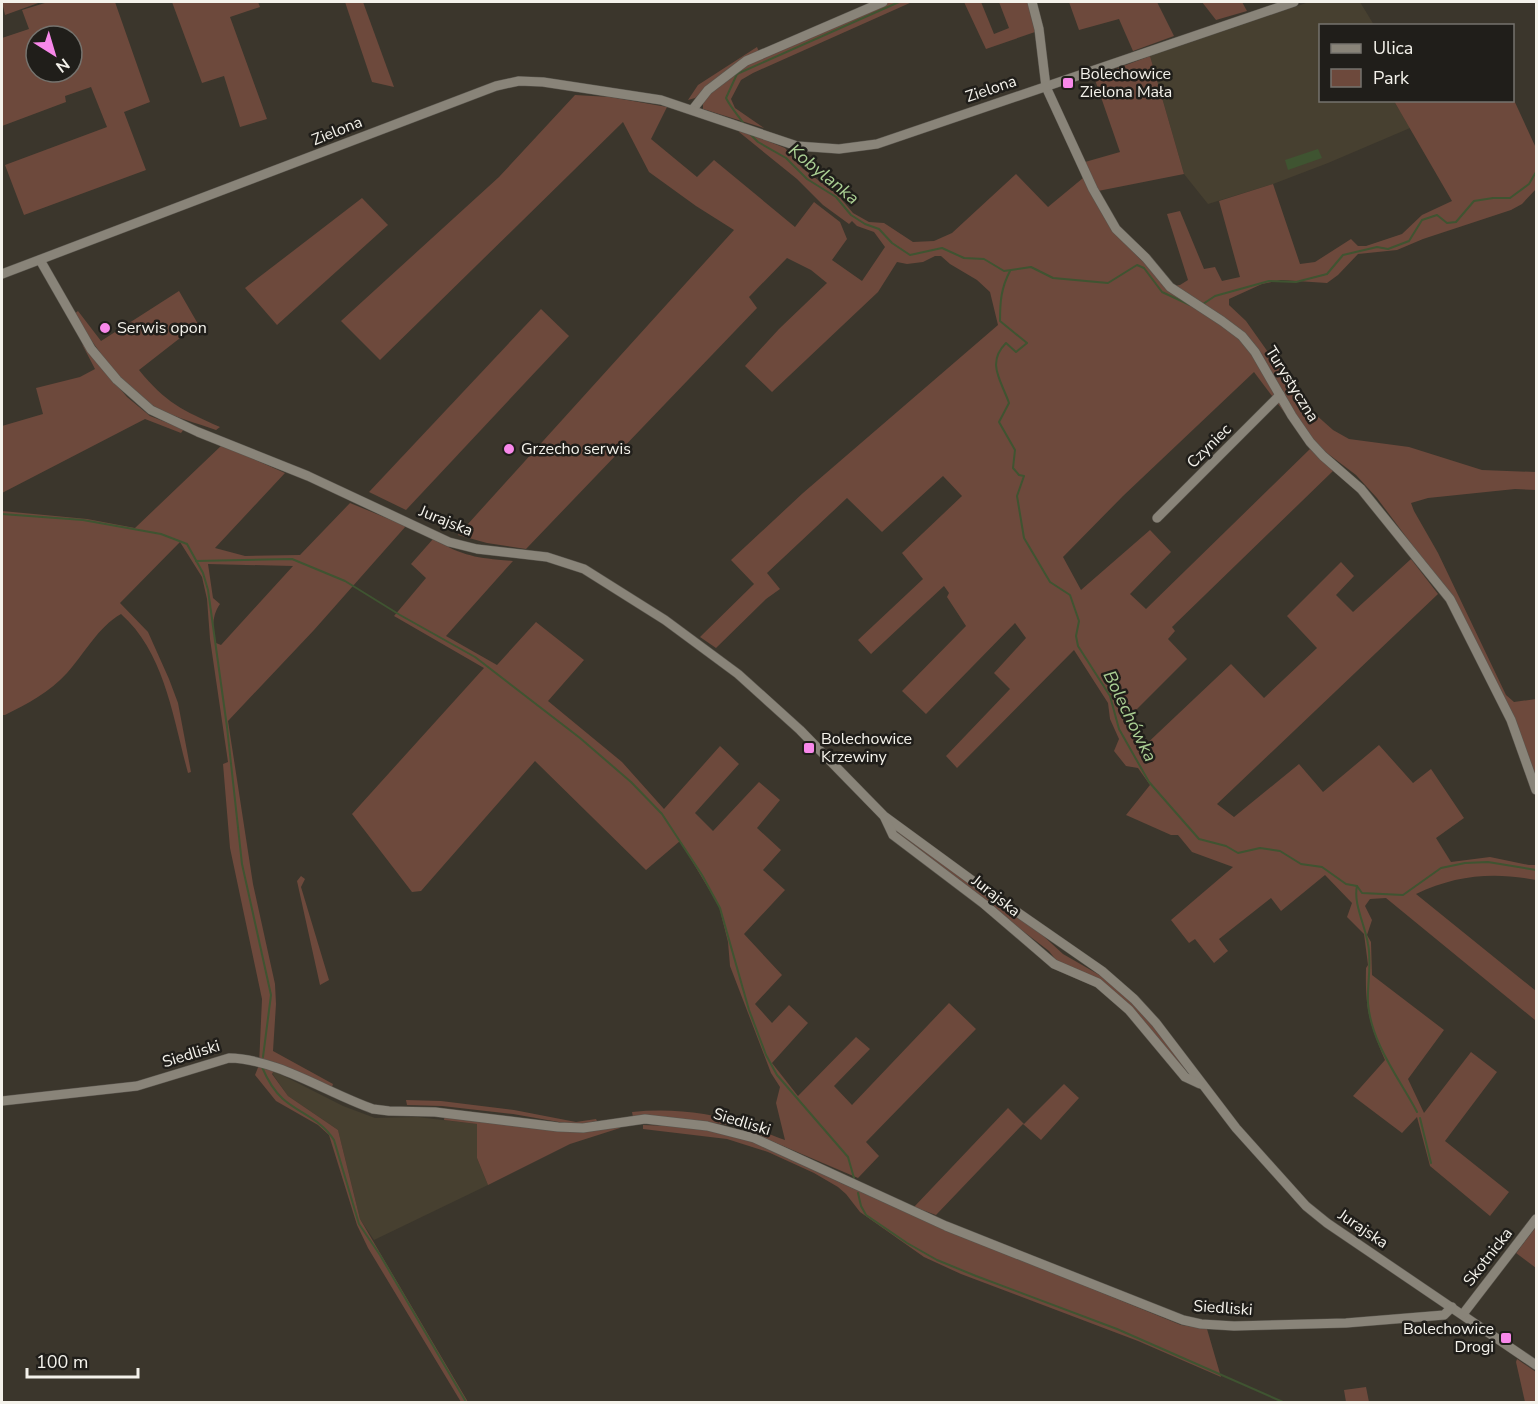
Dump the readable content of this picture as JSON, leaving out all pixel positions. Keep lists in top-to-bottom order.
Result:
{
  "streets": {
    "street": [
      "Zielona",
      "Turystyczna",
      "Czyniec",
      "Jurajska",
      "Siedliski",
      "Skotnicka"
    ]
  },
  "crossings": [
    ["Zielona", "Turystyczna"],
    ["Zielona", "Jurajska"],
    ["Turystyczna", "Czyniec"],
    ["Jurajska", "Siedliski"],
    ["Jurajska", "Skotnicka"]
  ],
  "water": ["Kobylanka", "Bolechówka"],
  "places": {
    "transit": ["Bolechowice Zielona Mała", "Bolechowice Krzewiny", "Bolechowice Drogi"],
    "other": ["Serwis opon", "Grzecho serwis"]
  },
  "legend": ["Ulica", "Park"],
  "scale_bar": "100 m",
  "north": "bottom right"
}
